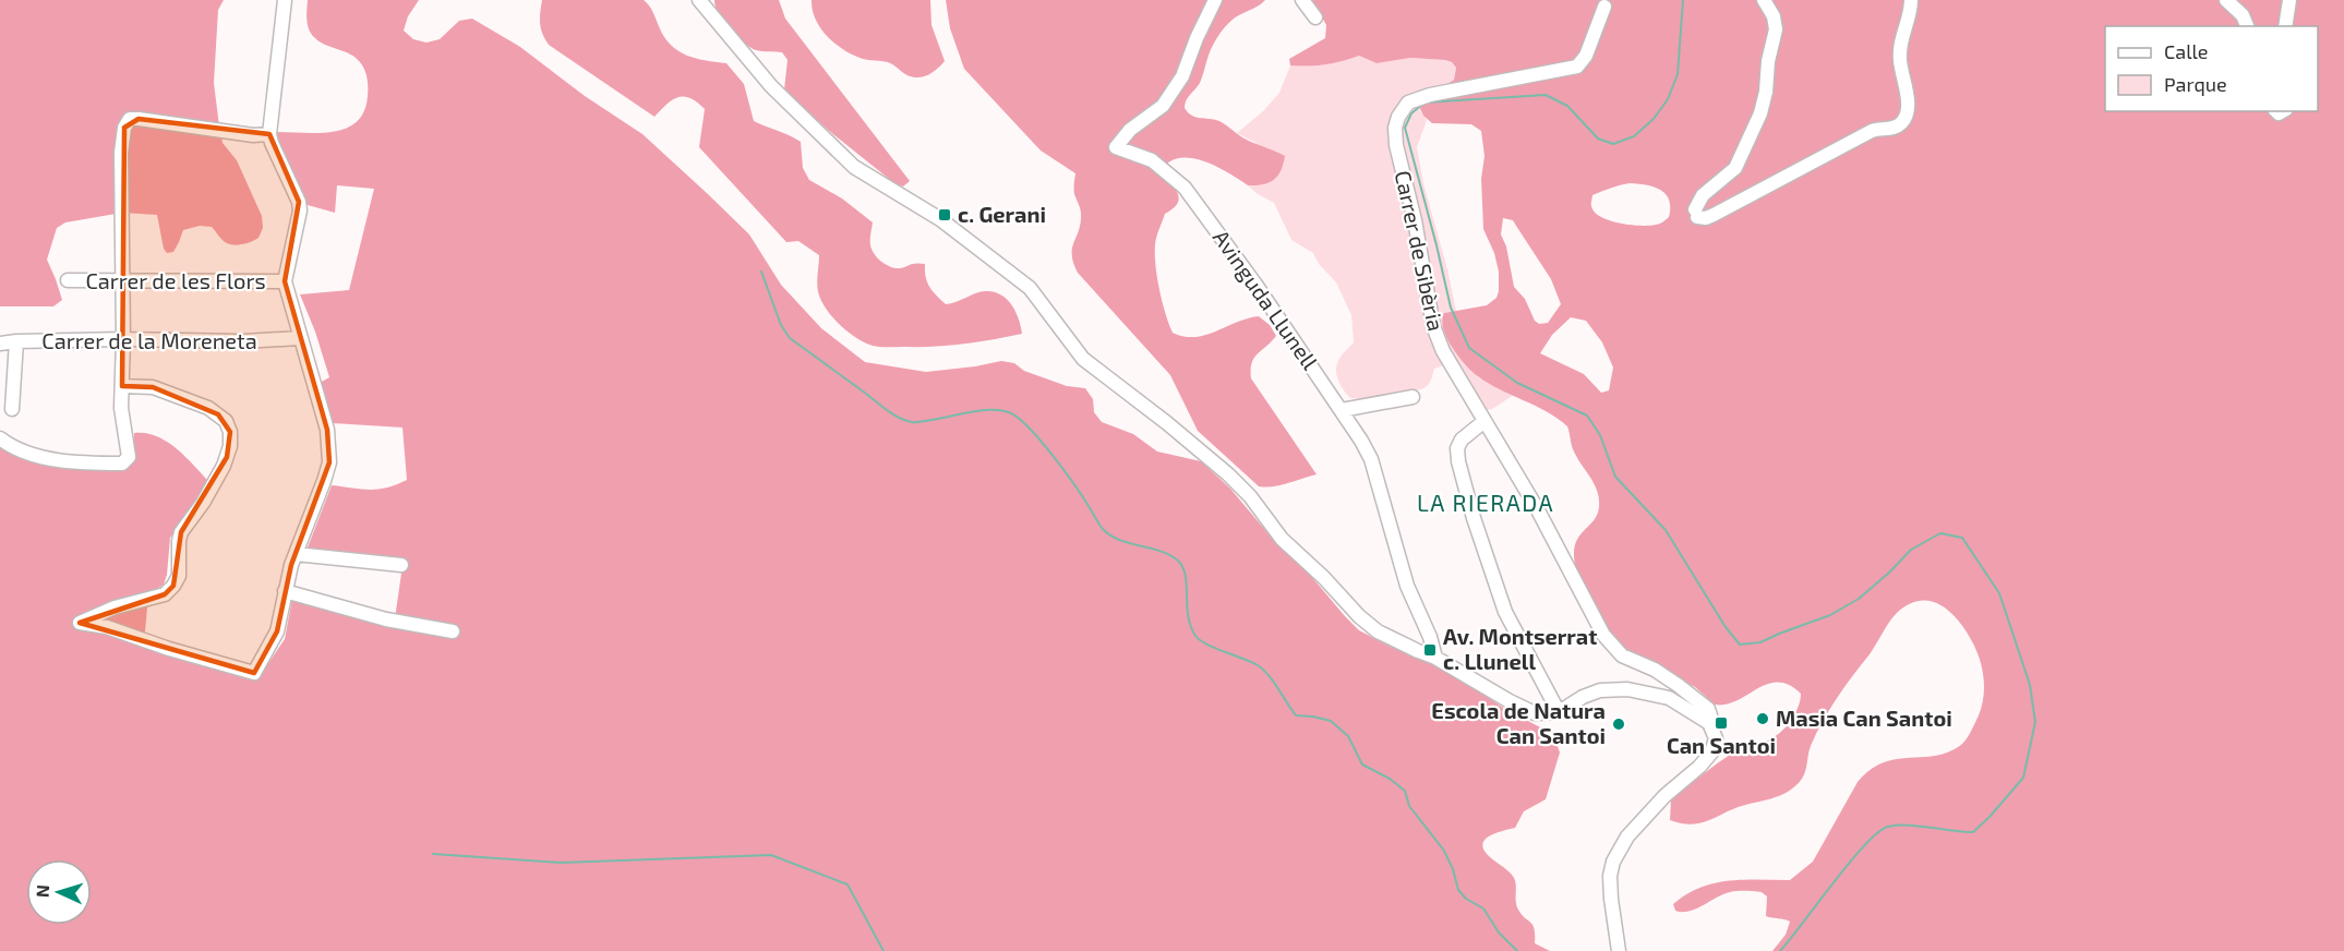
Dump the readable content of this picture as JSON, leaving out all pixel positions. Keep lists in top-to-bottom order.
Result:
{
  "streets": {
    "street": [
      "Carrer de Sibèria",
      "Carrer de les Flors",
      "Avinguda Llunell",
      "Carrer de la Moreneta"
    ]
  },
  "districts": ["LA RIERADA"],
  "places": {
    "transit": ["c. Gerani", "Av. Montserrat c. Llunell", "Can Santoi"],
    "other": ["Masia Can Santoi", "Escola de Natura Can Santoi"]
  },
  "legend": ["Calle", "Parque"],
  "north": "left"
}
